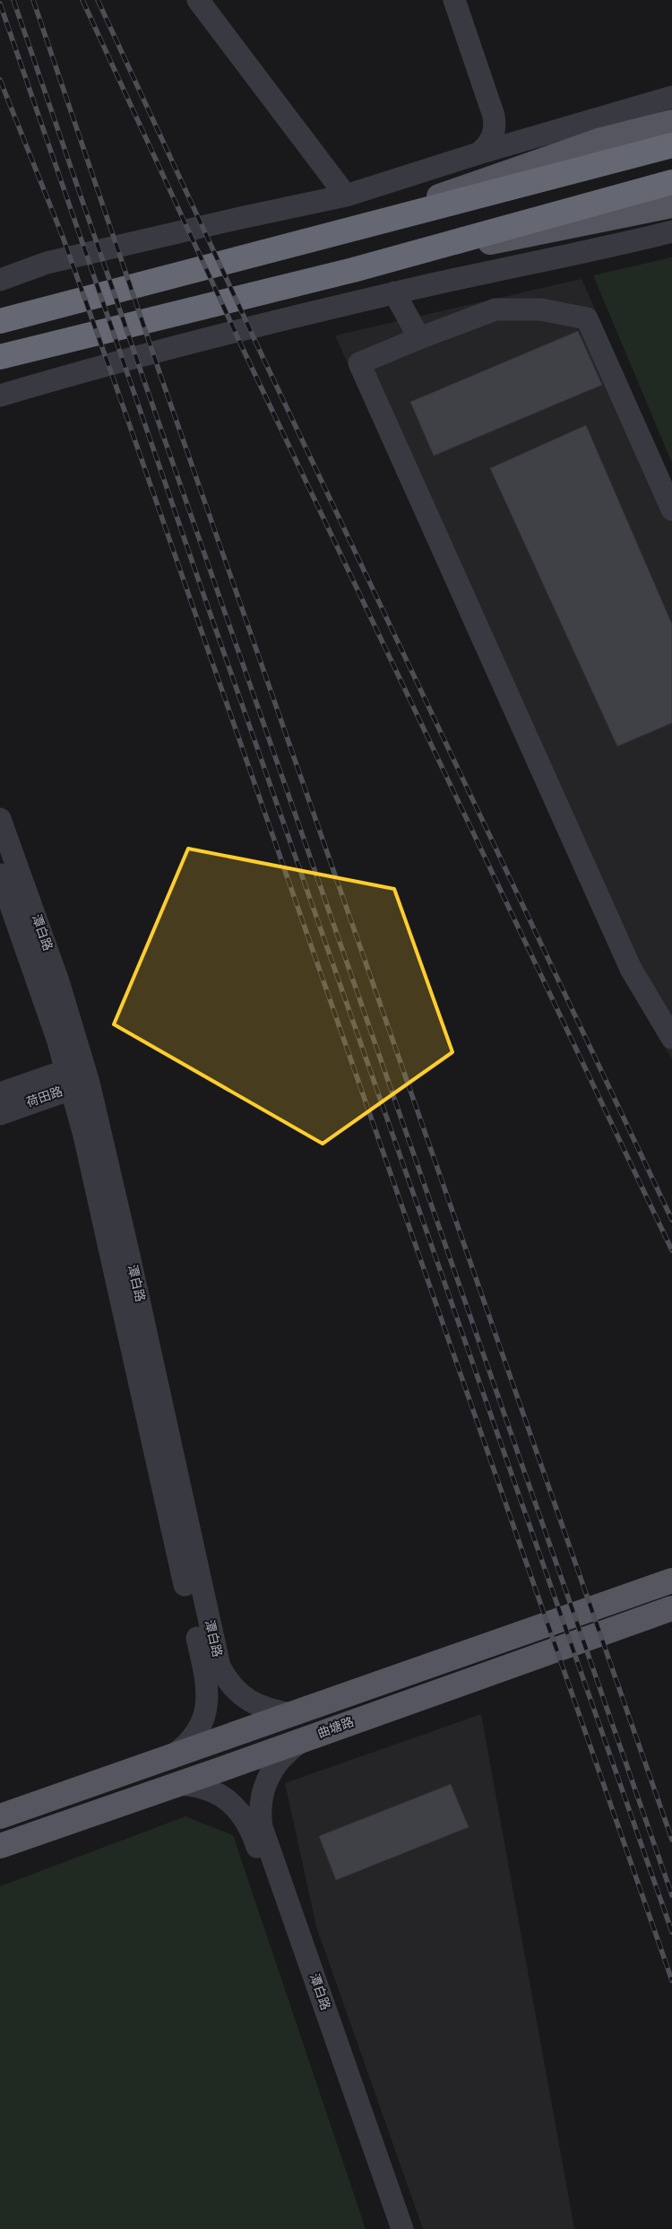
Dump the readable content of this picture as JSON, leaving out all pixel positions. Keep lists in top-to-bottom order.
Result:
{
  "streets": {
    "main road": ["曲塘路"],
    "street": ["潭白路", "荷田路"]
  },
  "crossings": [
    ["潭白路", "荷田路"],
    ["潭白路", "曲塘路"]
  ]
}
